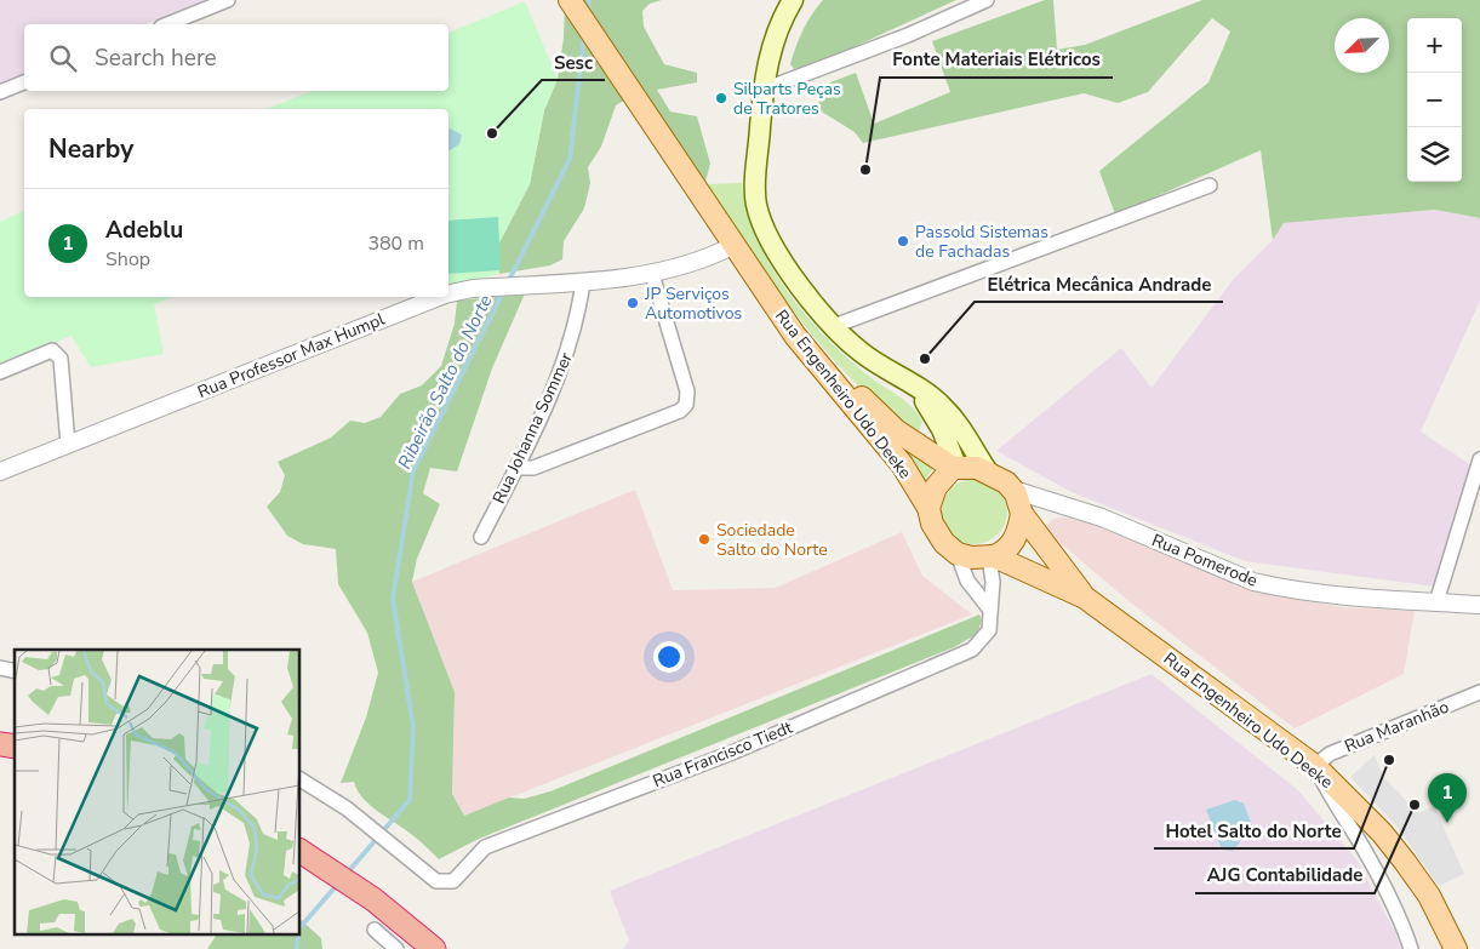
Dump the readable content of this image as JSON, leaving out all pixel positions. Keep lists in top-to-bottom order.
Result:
{
  "streets": {
    "main road": ["Rua Engenheiro Udo Deeke"],
    "street": [
      "Rua Professor Max Humpl",
      "Rua Johanna Sommer",
      "Rua Pomerode",
      "Rua Maranhão",
      "Rua Francisco Tiedt"
    ]
  },
  "crossings": [
    ["Rua Professor Max Humpl", "Rua Engenheiro Udo Deeke"],
    ["Rua Professor Max Humpl", "Rua Johanna Sommer"],
    ["Rua Engenheiro Udo Deeke", "Rua Pomerode"],
    ["Rua Engenheiro Udo Deeke", "Rua Maranhão"],
    ["Rua Engenheiro Udo Deeke", "Rua Francisco Tiedt"],
    ["Rua Pomerode", "Rua Francisco Tiedt"]
  ],
  "water": ["Ribeirão Salto do Norte"],
  "places": [
    "Silparts Peças de Tratores",
    "Sesc",
    "Fonte Materiais Elétricos",
    "Passold Sistemas de Fachadas",
    "JP Serviços Automotivos",
    "Elétrica Mecânica Andrade",
    "Sociedade Salto do Norte",
    "Hotel Salto do Norte",
    "AJG Contabilidade"
  ],
  "north": "bottom left",
  "page": {
    "map_buttons": ["+", "−"],
    "search": "Search here",
    "heading": "Nearby",
    "list": [
      {
        "mark": "1",
        "name": "Adeblu",
        "note": "Shop",
        "value": "380 m"
      }
    ],
    "pins": "1"
  }
}
